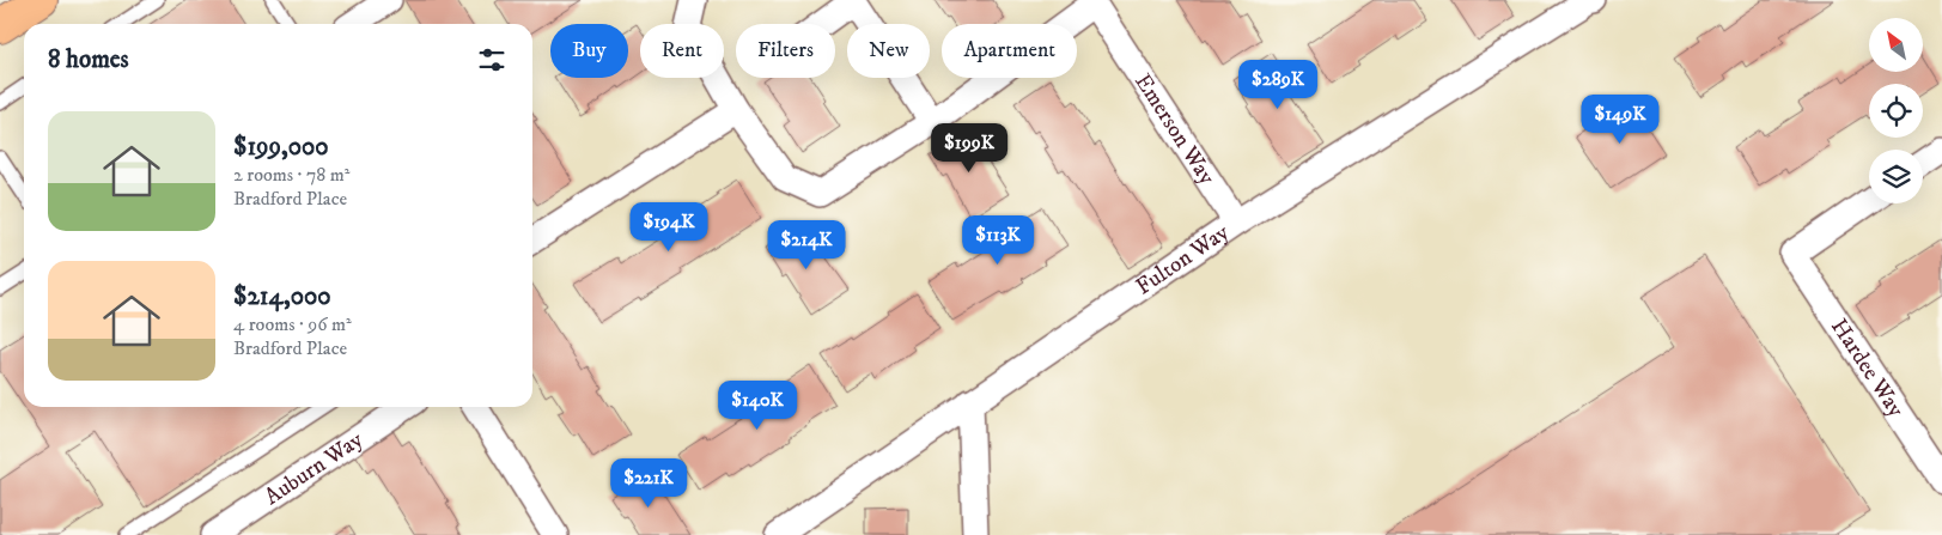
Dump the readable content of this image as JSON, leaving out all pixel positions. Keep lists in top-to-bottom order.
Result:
{
  "streets": {
    "street": [
      "Emerson Way",
      "Fulton Way",
      "Hardee Way",
      "Auburn Way"
    ]
  },
  "crossings": [
    ["Emerson Way", "Fulton Way"]
  ],
  "north": "top left",
  "page": {
    "chip": [
      "Buy",
      "Rent",
      "Filters",
      "New",
      "Apartment"
    ],
    "heading": "8 homes",
    "price": [
      "$289K",
      "$149K",
      "$199K",
      "$194K",
      "$113K",
      "$214K",
      "$140K",
      "$221K"
    ],
    "list": [
      {
        "name": "$199,000",
        "note": "2 rooms · 78 m² · Bradford Place"
      },
      {
        "name": "$214,000",
        "note": "4 rooms · 96 m² · Bradford Place"
      }
    ]
  }
}
